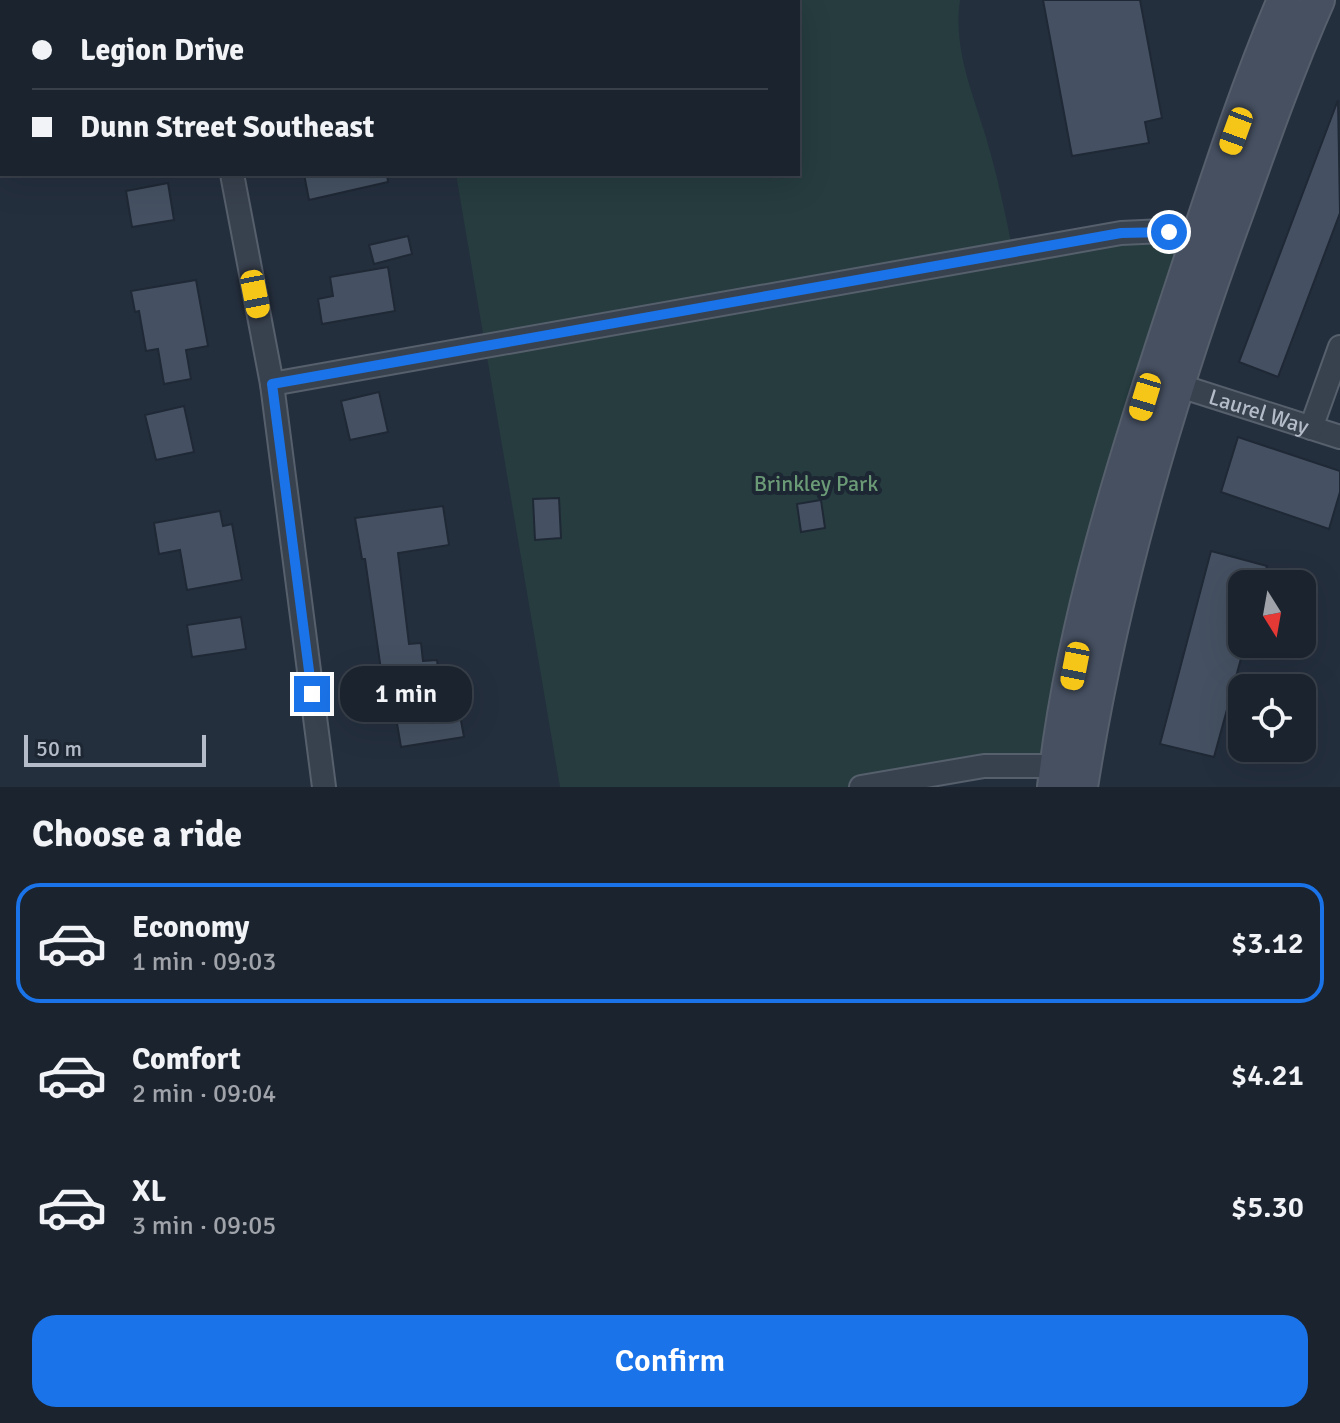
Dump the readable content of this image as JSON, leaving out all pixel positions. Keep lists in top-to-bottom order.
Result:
{
  "streets": {
    "street": ["Laurel Way"]
  },
  "parks": ["Brinkley Park"],
  "scale_bar": "50 m",
  "north": "bottom",
  "page": {
    "banner": ["Legion Drive", "Dunn Street Southeast"],
    "bubble": "1 min",
    "scale": "50 m",
    "heading": "Choose a ride",
    "list": [
      {
        "name": "Economy",
        "note": "1 min · 09:03",
        "value": "$3.12"
      },
      {
        "name": "Comfort",
        "note": "2 min · 09:04",
        "value": "$4.21"
      },
      {
        "name": "XL",
        "note": "3 min · 09:05",
        "value": "$5.30"
      }
    ],
    "buttons": "Confirm"
  }
}
